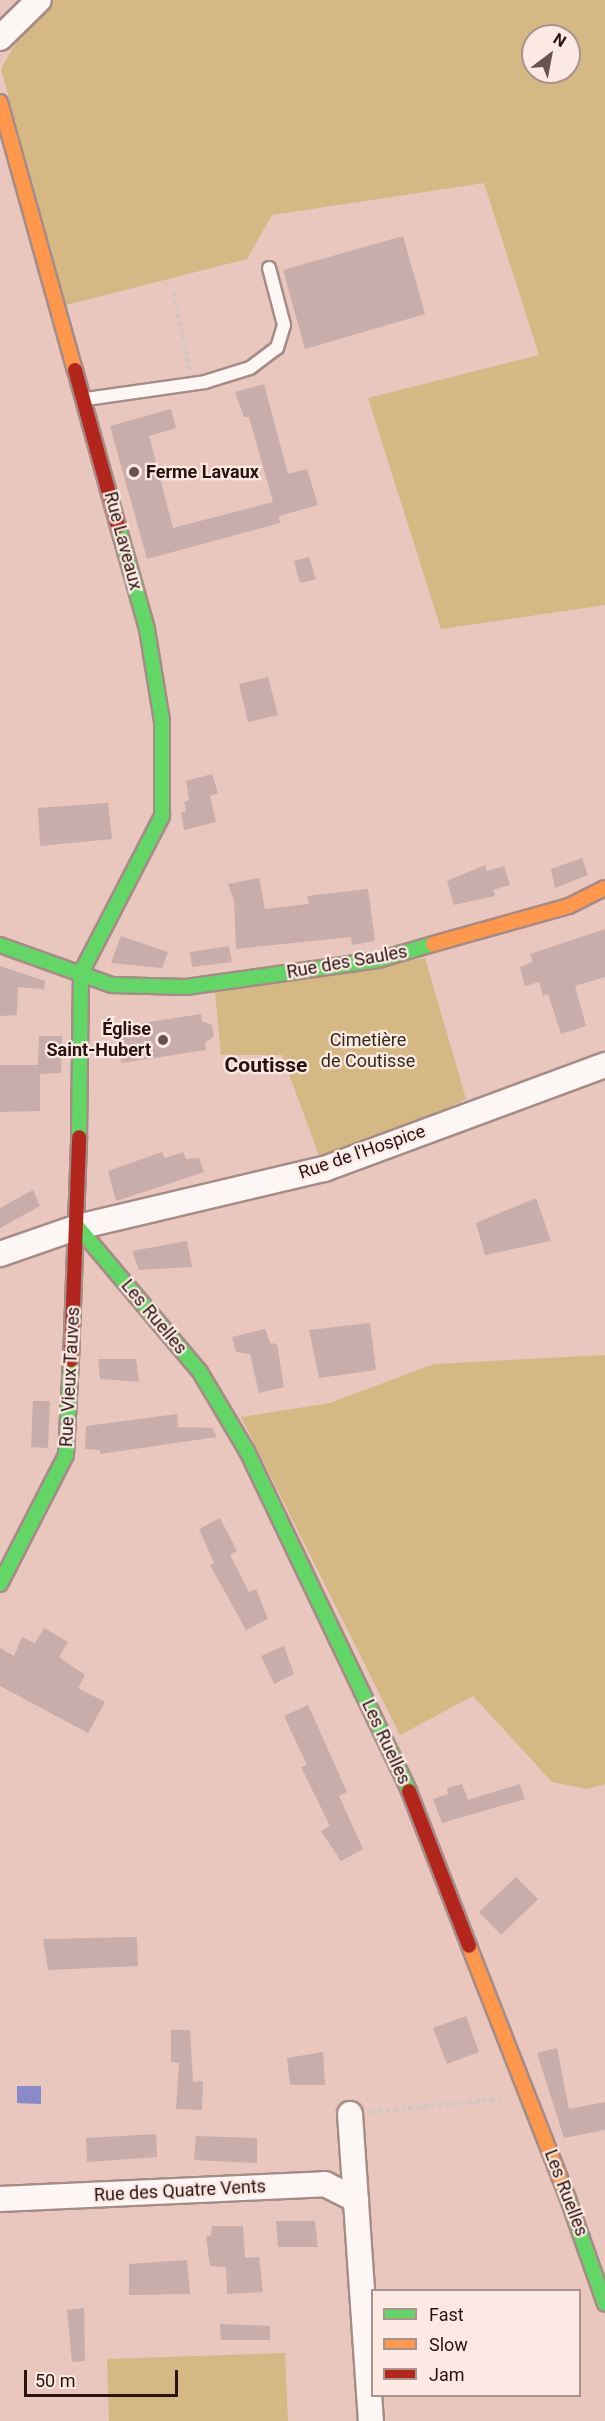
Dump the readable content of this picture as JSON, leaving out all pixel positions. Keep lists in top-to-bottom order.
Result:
{
  "streets": {
    "street": [
      "Rue Laveaux",
      "Rue des Saules",
      "Rue de l'Hospice",
      "Les Ruelles",
      "Rue Vieux Tauves",
      "Rue des Quatre Vents"
    ]
  },
  "crossings": [
    ["Rue Laveaux", "Rue des Saules"],
    ["Rue Laveaux", "Rue Vieux Tauves"],
    ["Rue des Saules", "Rue Vieux Tauves"],
    ["Rue de l'Hospice", "Les Ruelles"],
    ["Rue de l'Hospice", "Rue Vieux Tauves"],
    ["Les Ruelles", "Rue Vieux Tauves"]
  ],
  "districts": ["Coutisse"],
  "parks": ["Cimetière de Coutisse"],
  "places": ["Ferme Lavaux", "Église Saint-Hubert"],
  "legend": ["Fast", "Slow", "Jam"],
  "scale_bar": "50 m",
  "north": "top right"
}
